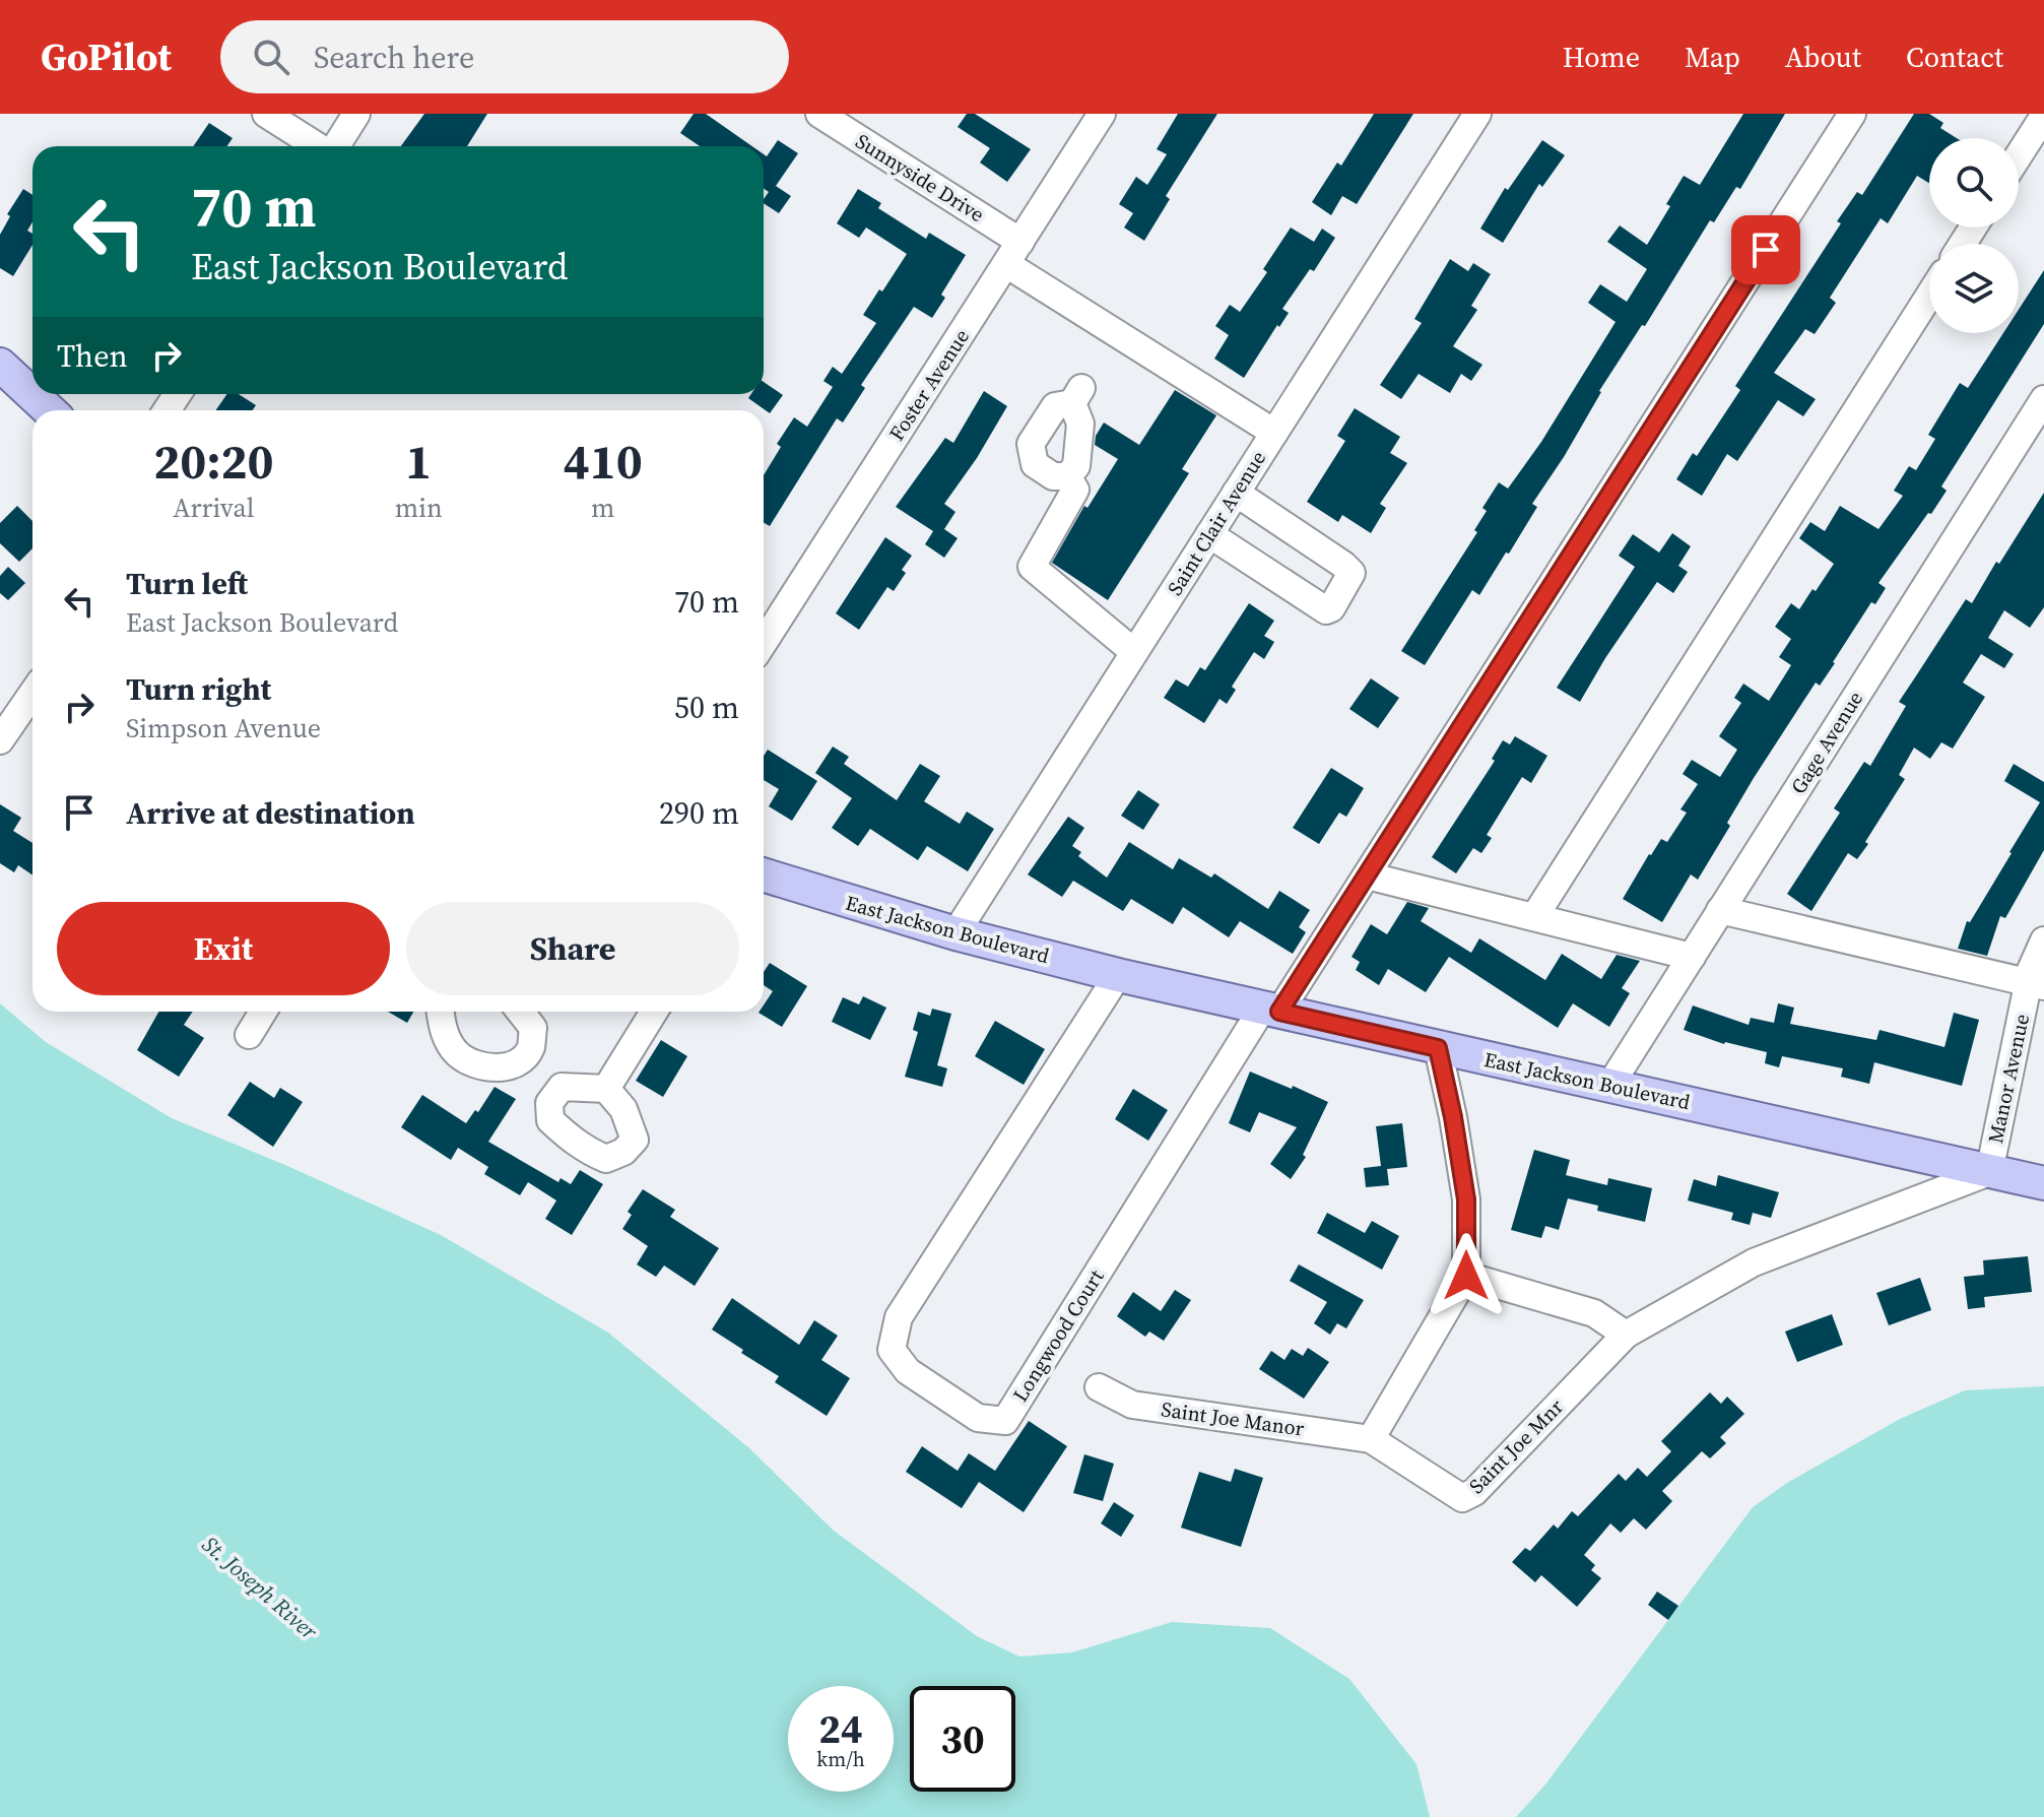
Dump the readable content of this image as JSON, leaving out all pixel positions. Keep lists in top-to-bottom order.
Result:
{
  "streets": {
    "main road": ["East Jackson Boulevard"],
    "street": [
      "Sunnyside Drive",
      "Foster Avenue",
      "Saint Clair Avenue",
      "Gage Avenue",
      "Manor Avenue",
      "Longwood Court",
      "Saint Joe Manor",
      "Saint Joe Mnr"
    ]
  },
  "crossings": [
    ["Sunnyside Drive", "Foster Avenue"],
    ["Sunnyside Drive", "Saint Clair Avenue"],
    ["Saint Clair Avenue", "East Jackson Boulevard"],
    ["Gage Avenue", "East Jackson Boulevard"],
    ["East Jackson Boulevard", "Manor Avenue"],
    ["East Jackson Boulevard", "Longwood Court"],
    ["East Jackson Boulevard", "Saint Joe Mnr"],
    ["Manor Avenue", "Saint Joe Mnr"],
    ["Saint Joe Manor", "Saint Joe Mnr"]
  ],
  "water": ["St. Joseph River"],
  "page": {
    "header": "GoPilot",
    "search": "Search here",
    "nav": [
      "Home",
      "Map",
      "About",
      "Contact"
    ],
    "turn": ["70 m", "East Jackson Boulevard"],
    "then": "Then",
    "eta": [
      "20:20",
      "Arrival",
      "1",
      "min",
      "410",
      "m"
    ],
    "list": [
      {
        "name": "Turn left",
        "note": "East Jackson Boulevard",
        "value": "70 m"
      },
      {
        "name": "Turn right",
        "note": "Simpson Avenue",
        "value": "50 m"
      },
      {
        "name": "Arrive at destination",
        "value": "290 m"
      }
    ],
    "buttons": ["Exit", "Share"],
    "speed": "24 km/h",
    "limit": "30"
  }
}
